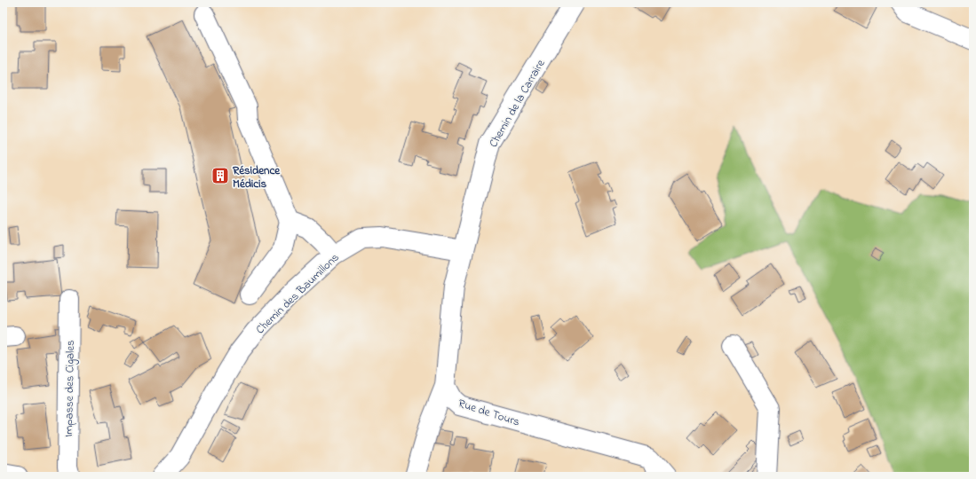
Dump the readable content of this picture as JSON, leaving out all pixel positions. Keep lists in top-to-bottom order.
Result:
{
  "streets": {
    "street": [
      "Chemin de la Carraire",
      "Chemin des Baumillons",
      "Impasse des Cigales",
      "Rue de Tours"
    ]
  },
  "crossings": [
    ["Chemin de la Carraire", "Chemin des Baumillons"]
  ],
  "places": {
    "building": ["Résidence Médicis"]
  }
}
